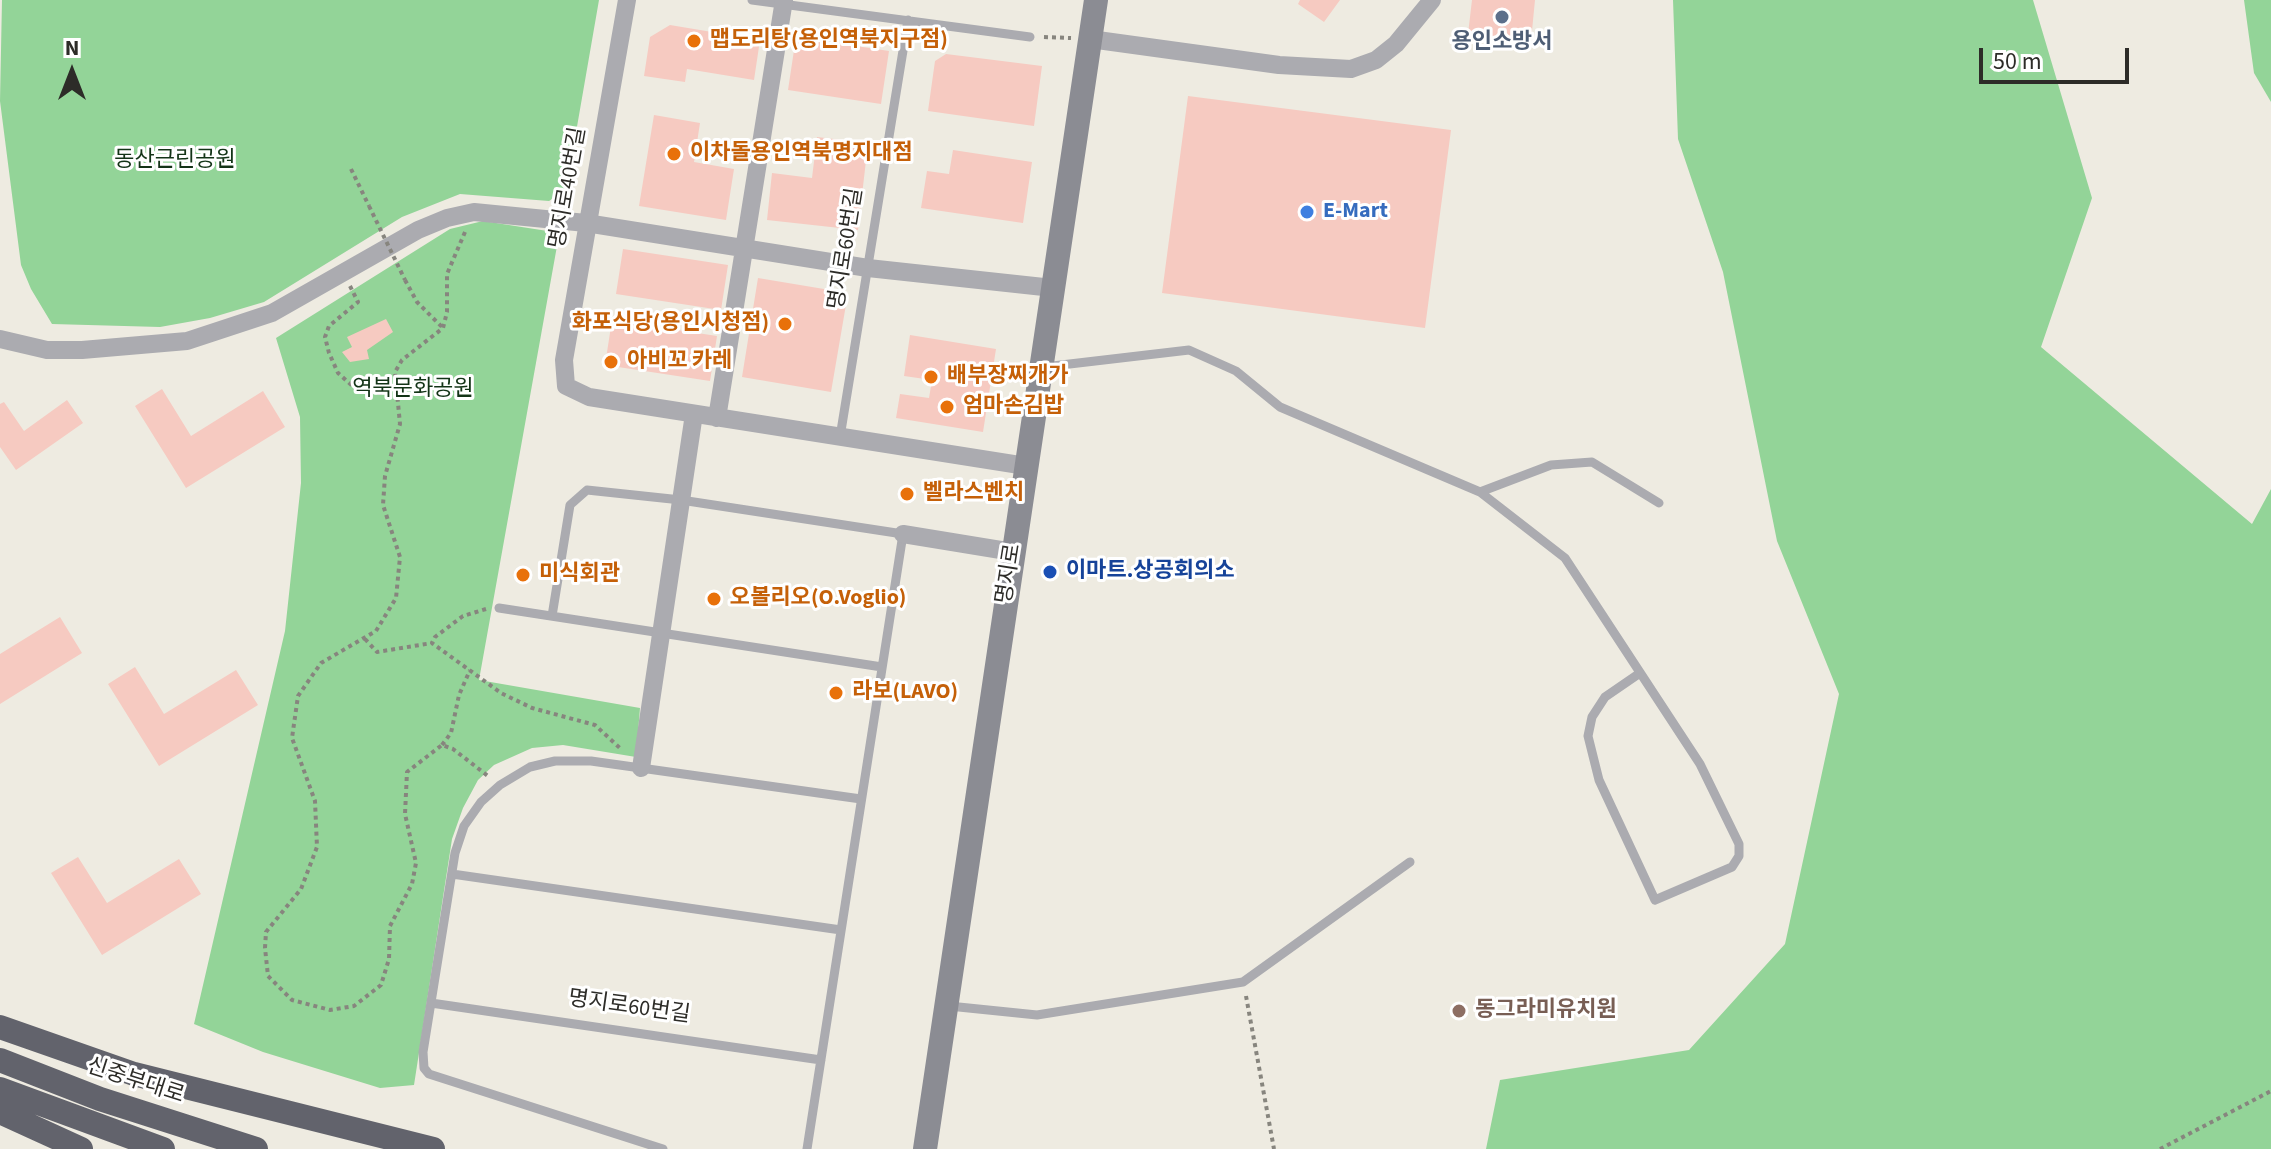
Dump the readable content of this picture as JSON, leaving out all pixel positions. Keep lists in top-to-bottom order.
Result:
{
  "streets": {
    "highway": ["신중부대로"],
    "main road": ["명지로"],
    "street": ["명지로40번길"],
    "lane": ["명지로60번길"]
  },
  "parks": ["동산근린공원", "역북문화공원"],
  "places": [
    "용인소방서",
    "맵도리탕(용인역북지구점)",
    "이차돌용인역북명지대점",
    "E-Mart",
    "화포식당(용인시청점)",
    "아비꼬 카레",
    "배부장찌개가",
    "엄마손김밥",
    "벨라스벤치",
    "이마트.상공회의소",
    "미식회관",
    "오볼리오(O.Voglio)",
    "라보(LAVO)",
    "동그라미유치원"
  ],
  "scale_bar": "50 m",
  "north": "top"
}
